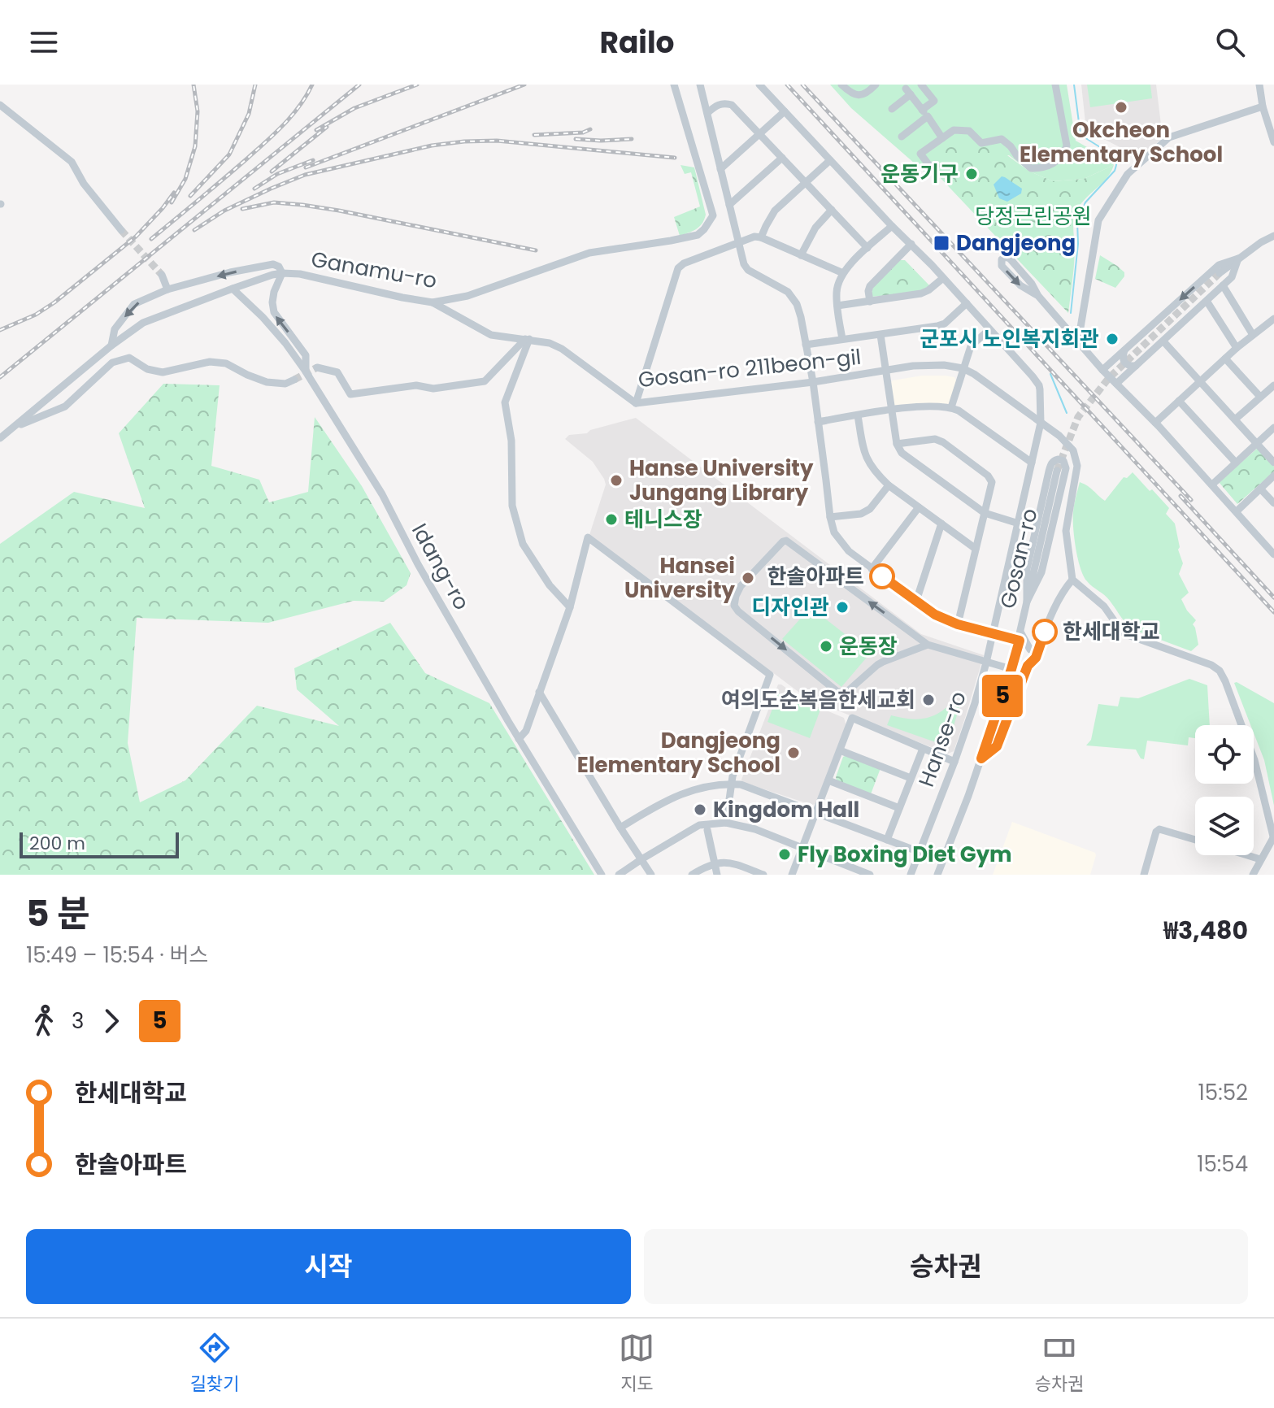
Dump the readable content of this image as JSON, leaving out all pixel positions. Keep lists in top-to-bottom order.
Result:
{
  "streets": {
    "street": [
      "Ganamu-ro",
      "Gosan-ro 211beon-gil",
      "Gosan-ro",
      "Idang-ro",
      "Hanse-ro"
    ]
  },
  "crossings": [
    ["Ganamu-ro", "Gosan-ro 211beon-gil"],
    ["Ganamu-ro", "Idang-ro"],
    ["Gosan-ro 211beon-gil", "Hanse-ro"]
  ],
  "parks": ["당정근린공원"],
  "places": {
    "other": [
      "Okcheon Elementary School",
      "운동기구",
      "군포시 노인복지회관",
      "Hanse University Jungang Library",
      "테니스장",
      "한솔아파트",
      "Hansei University",
      "디자인관",
      "한세대학교",
      "운동장",
      "여의도순복음한세교회",
      "Dangjeong Elementary School",
      "Kingdom Hall",
      "Fly Boxing Diet Gym"
    ],
    "transit": ["Dangjeong"]
  },
  "lines": ["bus line 5"],
  "scale_bar": "200 m",
  "page": {
    "header": "Railo",
    "on_map": "5",
    "scale": "200 m",
    "heading": ["5 분", "15:49 – 15:54 · 버스", "₩3,480"],
    "legs": ["3", "5"],
    "list": [
      {
        "name": "한세대학교",
        "value": "15:52"
      },
      {
        "name": "한솔아파트",
        "value": "15:54"
      }
    ],
    "buttons": ["시작", "승차권"],
    "tabs": ["길찾기", "지도", "승차권"]
  }
}
